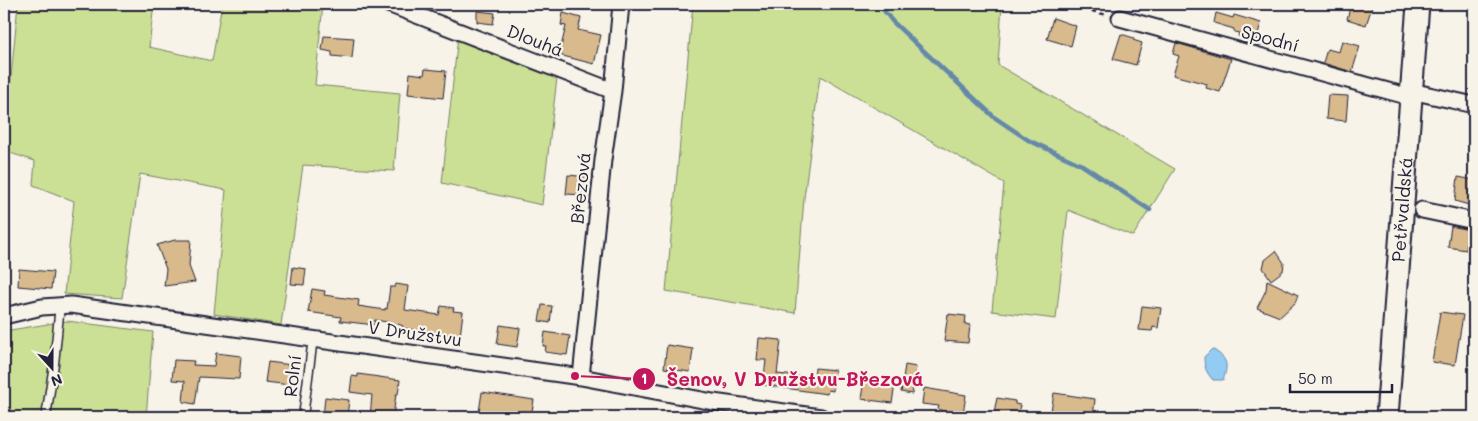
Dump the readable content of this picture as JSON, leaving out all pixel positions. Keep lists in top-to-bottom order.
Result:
{
  "streets": {
    "main road": ["Petřvaldská"],
    "street": [
      "Spodní",
      "Dlouhá",
      "Březová",
      "V Družstvu"
    ],
    "lane": ["Rolní"]
  },
  "crossings": [
    ["Spodní", "Petřvaldská"],
    ["Dlouhá", "Březová"],
    ["Březová", "V Družstvu"],
    ["V Družstvu", "Rolní"]
  ],
  "places": ["Šenov, V Družstvu-Březová"],
  "scale_bar": "50 m",
  "north": "bottom"
}
